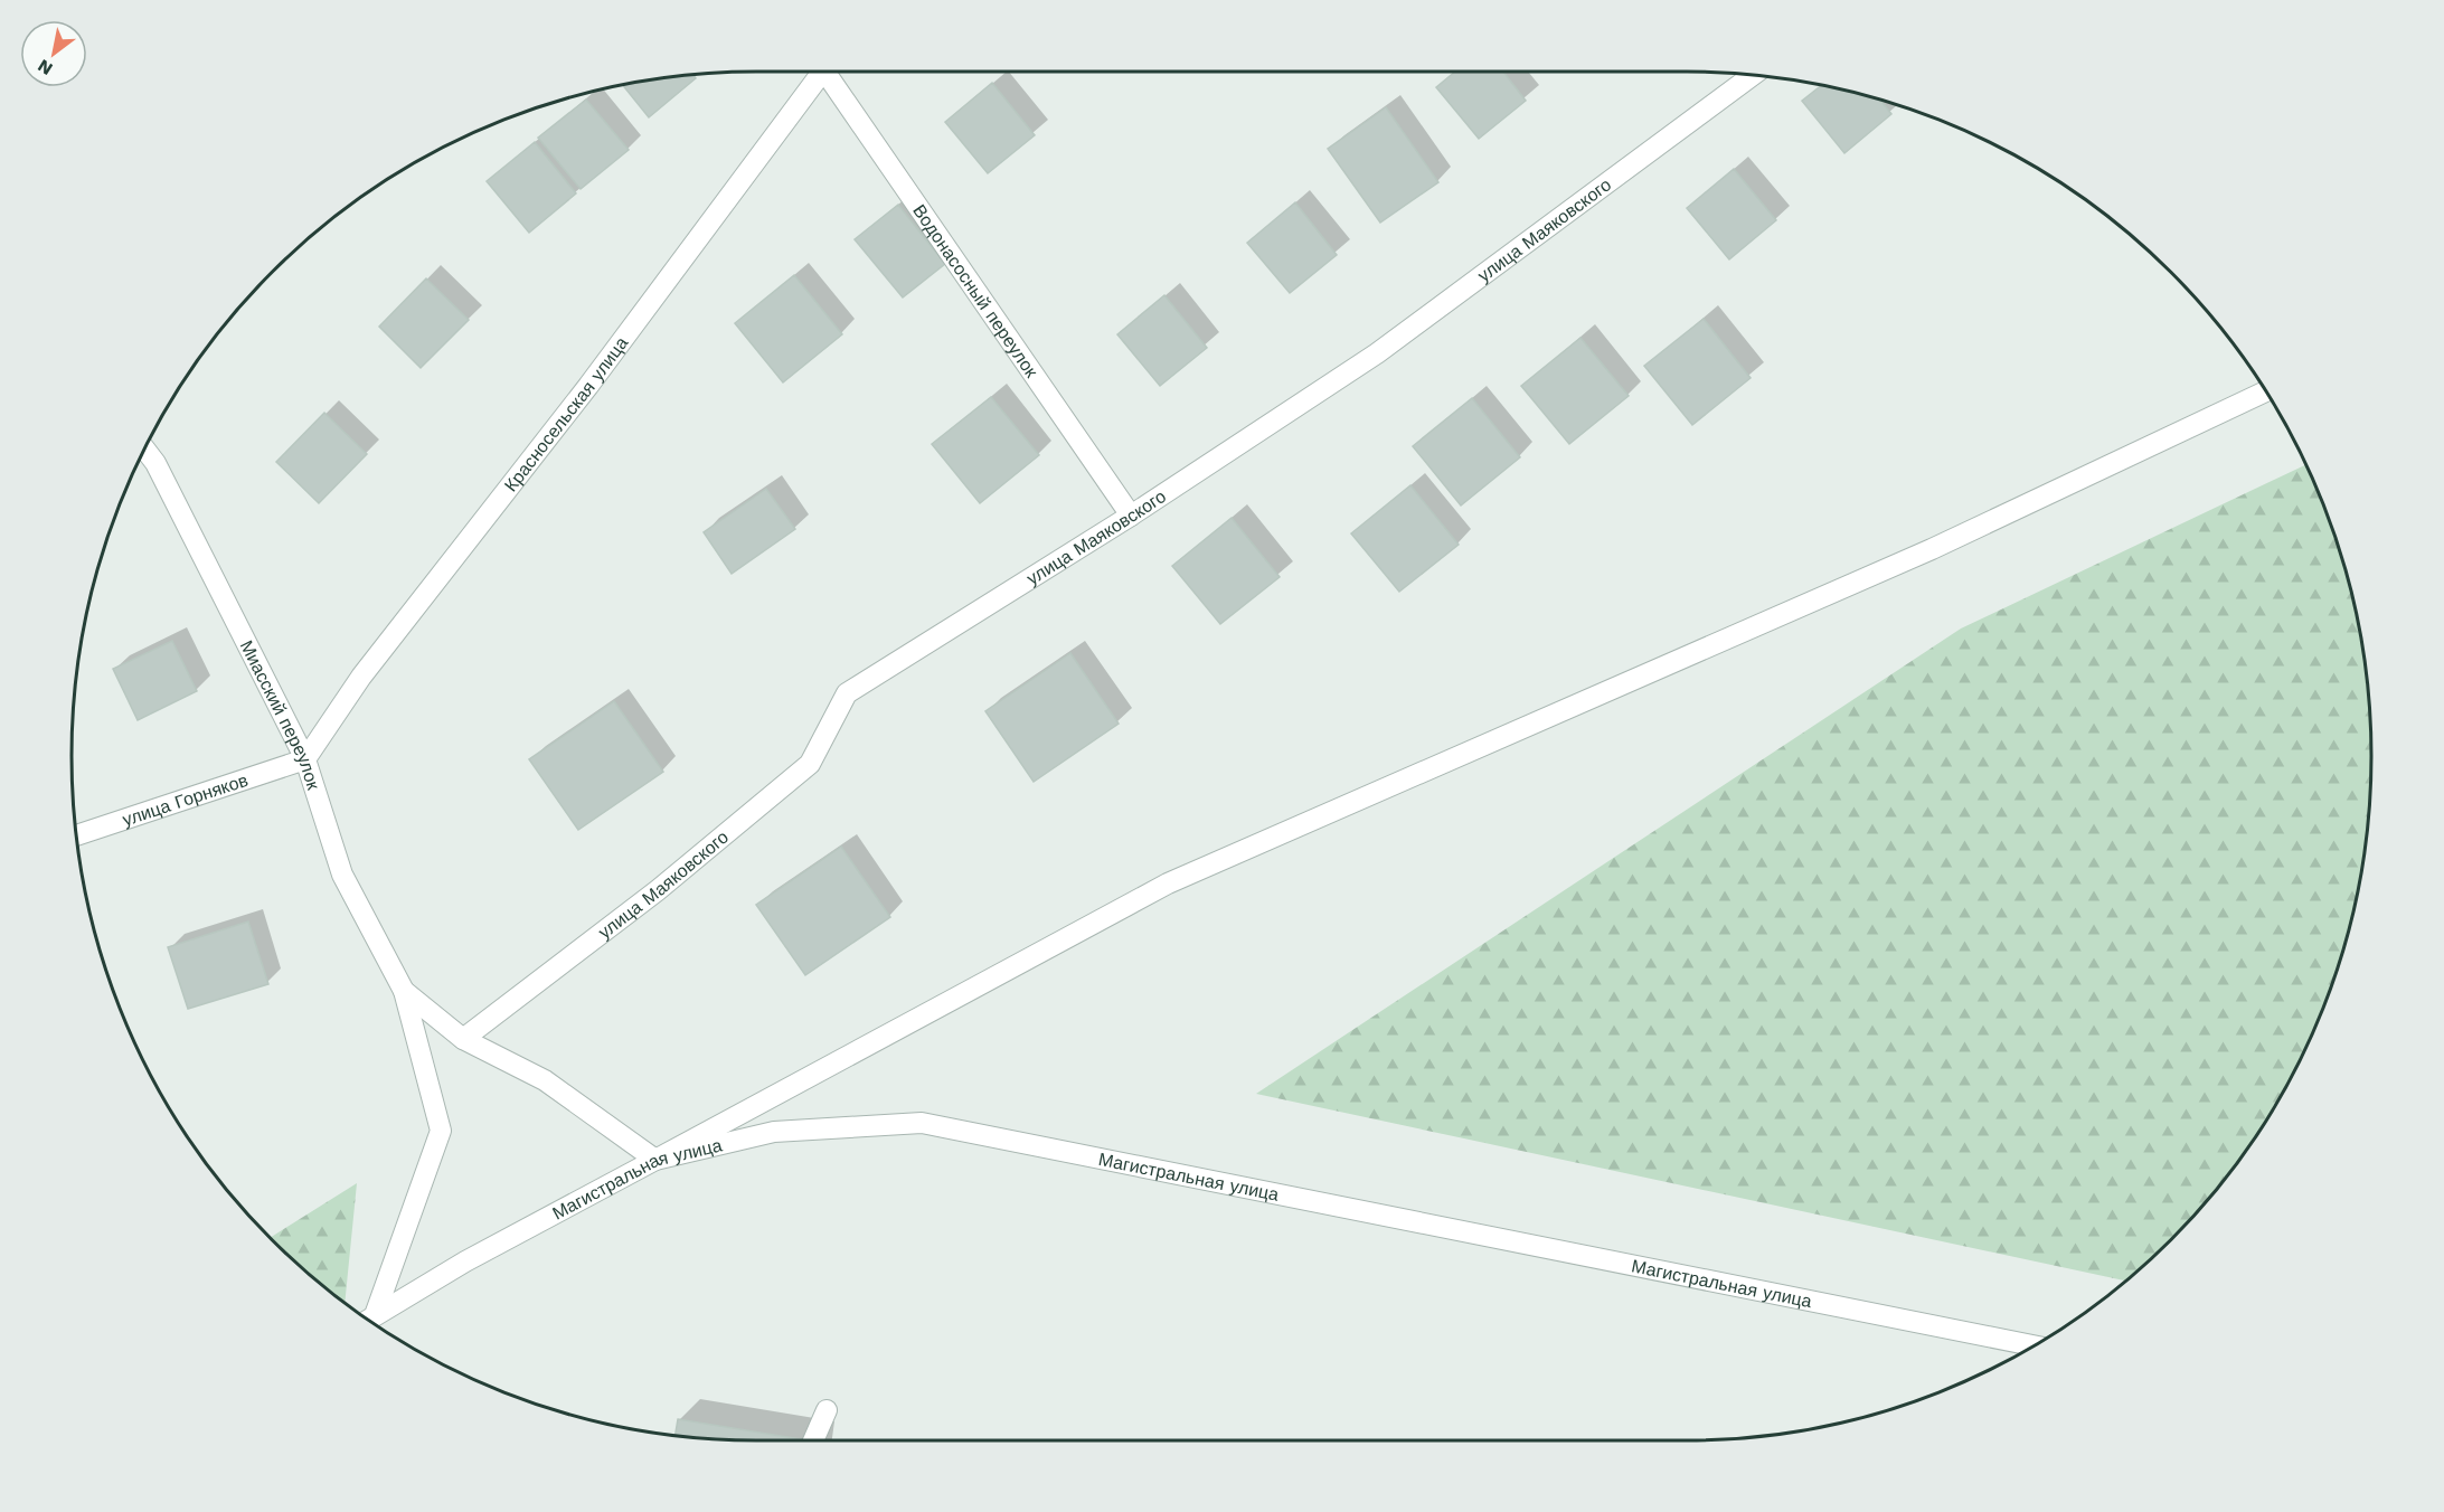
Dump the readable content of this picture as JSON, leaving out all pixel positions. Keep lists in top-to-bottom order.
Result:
{
  "streets": {
    "street": [
      "улица Маяковского",
      "Водонасосный переулок",
      "Красносельская улица",
      "Миасский переулок",
      "улица Горняков",
      "Магистральная улица"
    ]
  },
  "crossings": [
    ["улица Маяковского", "Водонасосный переулок"],
    ["улица Маяковского", "Миасский переулок"],
    ["Красносельская улица", "Миасский переулок"],
    ["Красносельская улица", "улица Горняков"],
    ["Миасский переулок", "улица Горняков"],
    ["Миасский переулок", "Магистральная улица"]
  ],
  "north": "bottom left"
}
